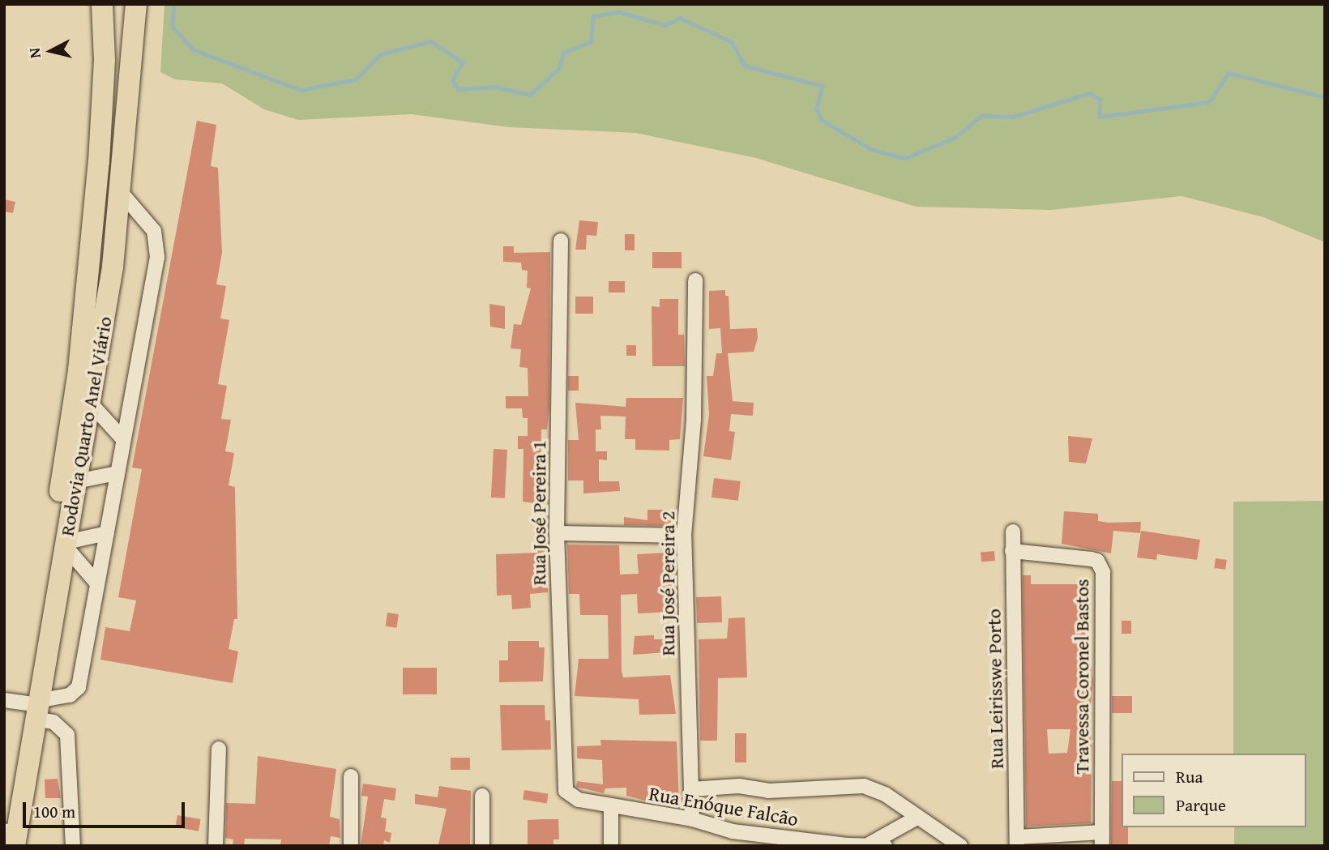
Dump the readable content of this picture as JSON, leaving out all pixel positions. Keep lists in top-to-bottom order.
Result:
{
  "streets": {
    "highway": ["Rodovia Quarto Anel Viário"],
    "street": [
      "Rua José Pereira 1",
      "Rua José Pereira 2",
      "Travessa Coronel Bastos",
      "Rua Leirisswe Porto",
      "Rua Enóque Falcão"
    ]
  },
  "crossings": [
    ["Rua José Pereira 1", "Rua Enóque Falcão"],
    ["Rua José Pereira 2", "Rua Enóque Falcão"],
    ["Travessa Coronel Bastos", "Rua Leirisswe Porto"]
  ],
  "legend": ["Rua", "Parque"],
  "scale_bar": "100 m",
  "north": "left"
}
